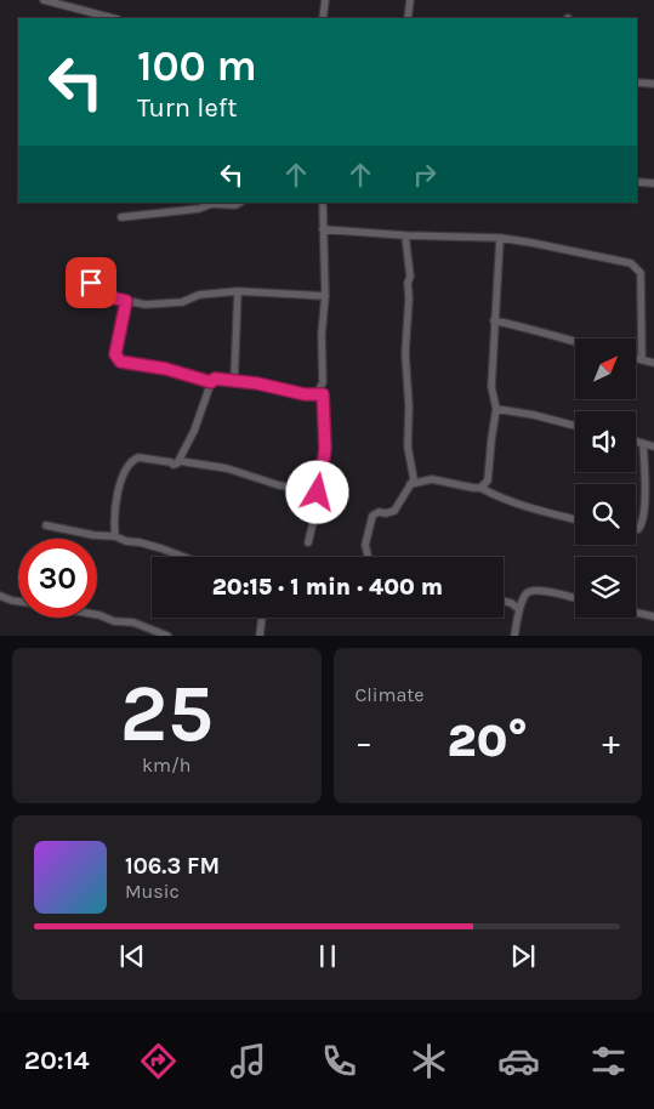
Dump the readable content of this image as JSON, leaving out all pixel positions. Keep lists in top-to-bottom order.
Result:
{
  "north": "top right",
  "page": {
    "turn": ["100 m", "Turn left"],
    "limit": "30",
    "trip": "20:15 · 1 min · 400 m",
    "tile": [
      ["25", "km/h"],
      "Climate"
    ],
    "heat": ["−", "20°", "+"],
    "song": ["106.3 FM", "Music"],
    "tabs": "20:14"
  }
}
